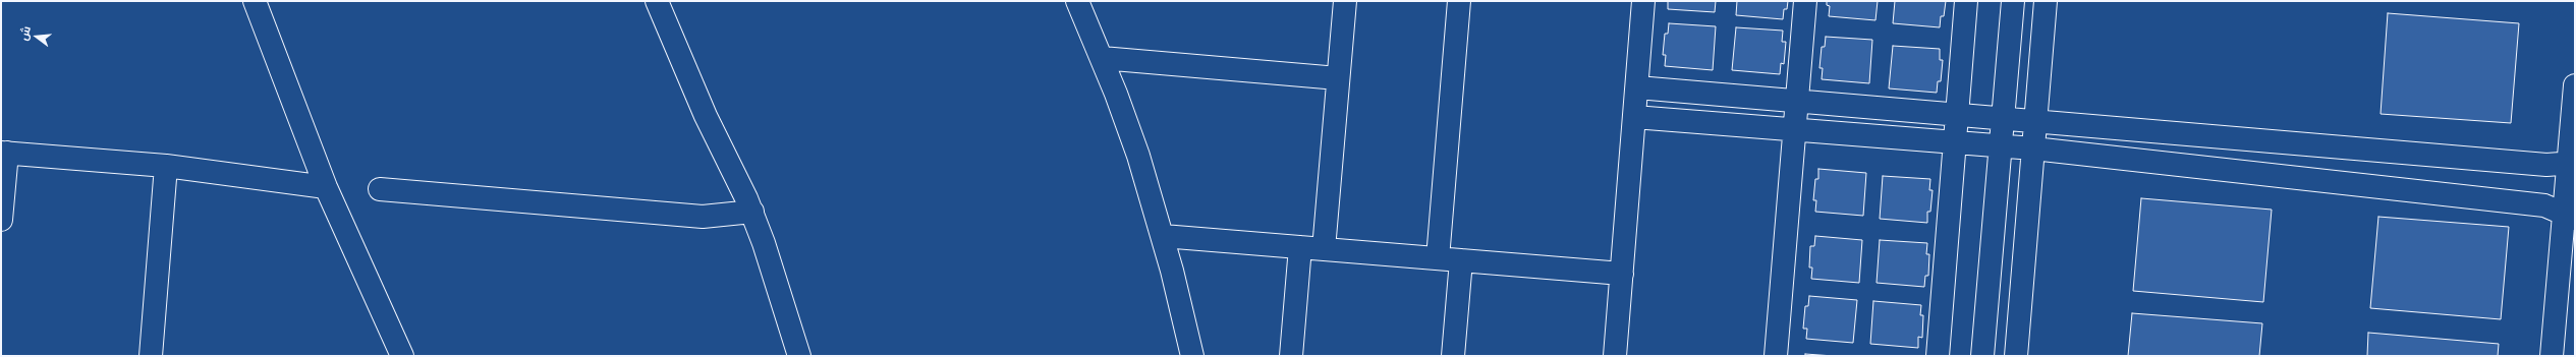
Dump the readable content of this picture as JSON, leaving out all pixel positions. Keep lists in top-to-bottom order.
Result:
{
  "north": "left"
}
